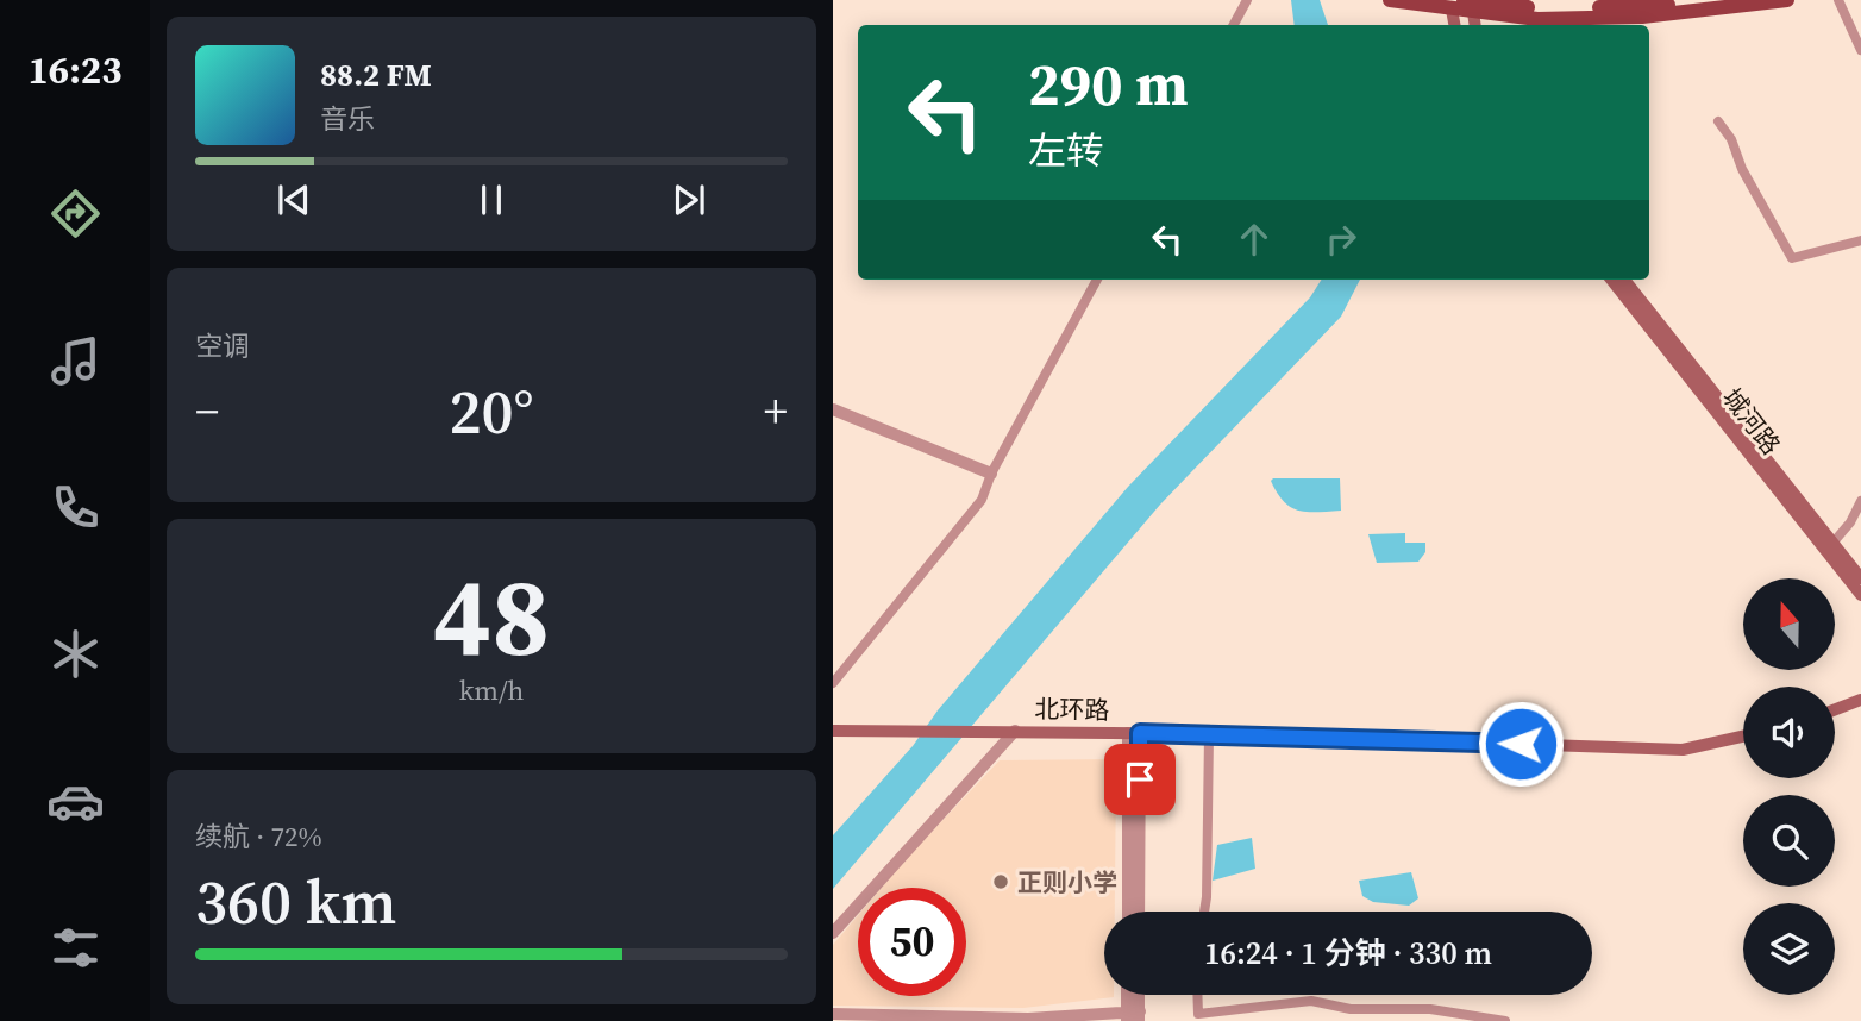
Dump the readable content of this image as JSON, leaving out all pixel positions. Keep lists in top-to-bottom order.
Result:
{
  "streets": {
    "main road": ["城河路", "北环路"]
  },
  "places": ["正则小学"],
  "north": "top",
  "page": {
    "tabs": "16:23",
    "turn": ["290 m", "左转"],
    "song": ["88.2 FM", "音乐"],
    "tile": [
      "空调",
      ["48", "km/h"],
      ["续航 · 72%", "360 km"]
    ],
    "heat": ["−", "20°", "+"],
    "limit": "50",
    "trip": "16:24 · 1 分钟 · 330 m"
  }
}
